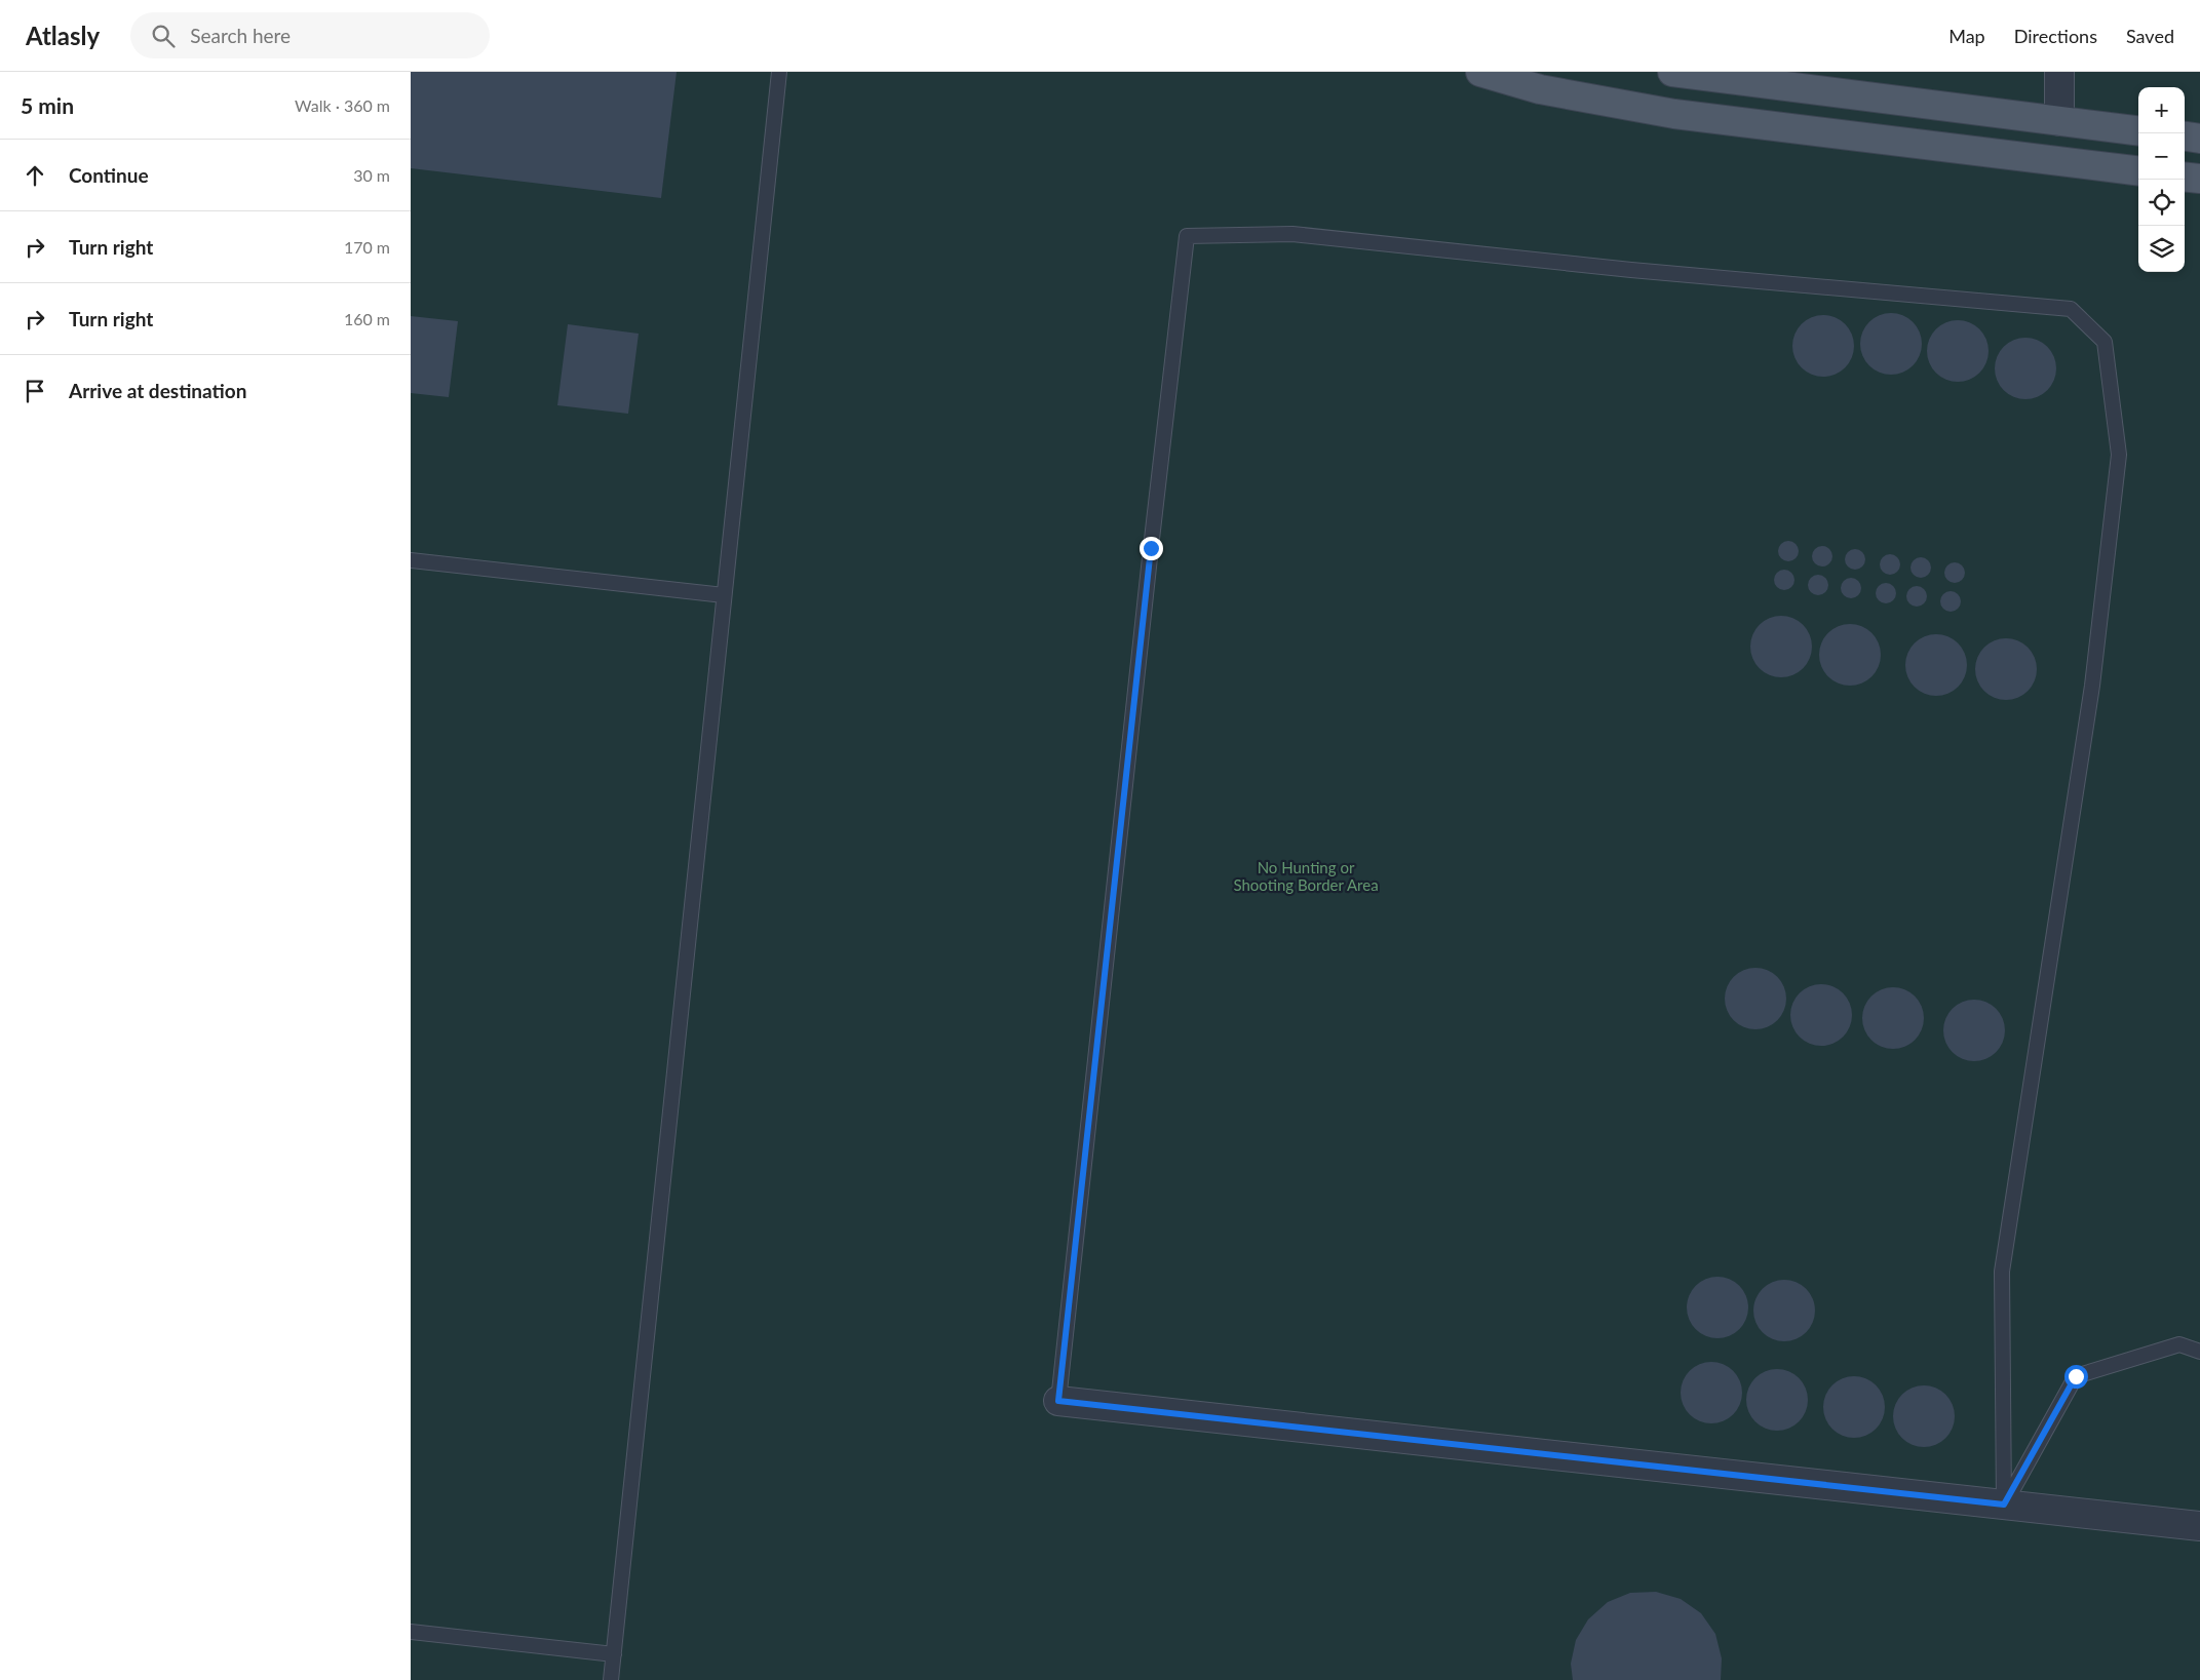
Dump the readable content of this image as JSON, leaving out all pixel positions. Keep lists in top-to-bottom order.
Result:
{
  "parks": ["No Hunting or Shooting Border Area"],
  "page": {
    "header": "Atlasly",
    "search": "Search here",
    "nav": ["Map", "Directions", "Saved"],
    "heading": ["5 min", "Walk · 360 m"],
    "map_buttons": ["+", "−"],
    "list": [
      ["Continue", "30 m"],
      ["Turn right", "170 m"],
      ["Turn right", "160 m"],
      "Arrive at destination"
    ]
  }
}
